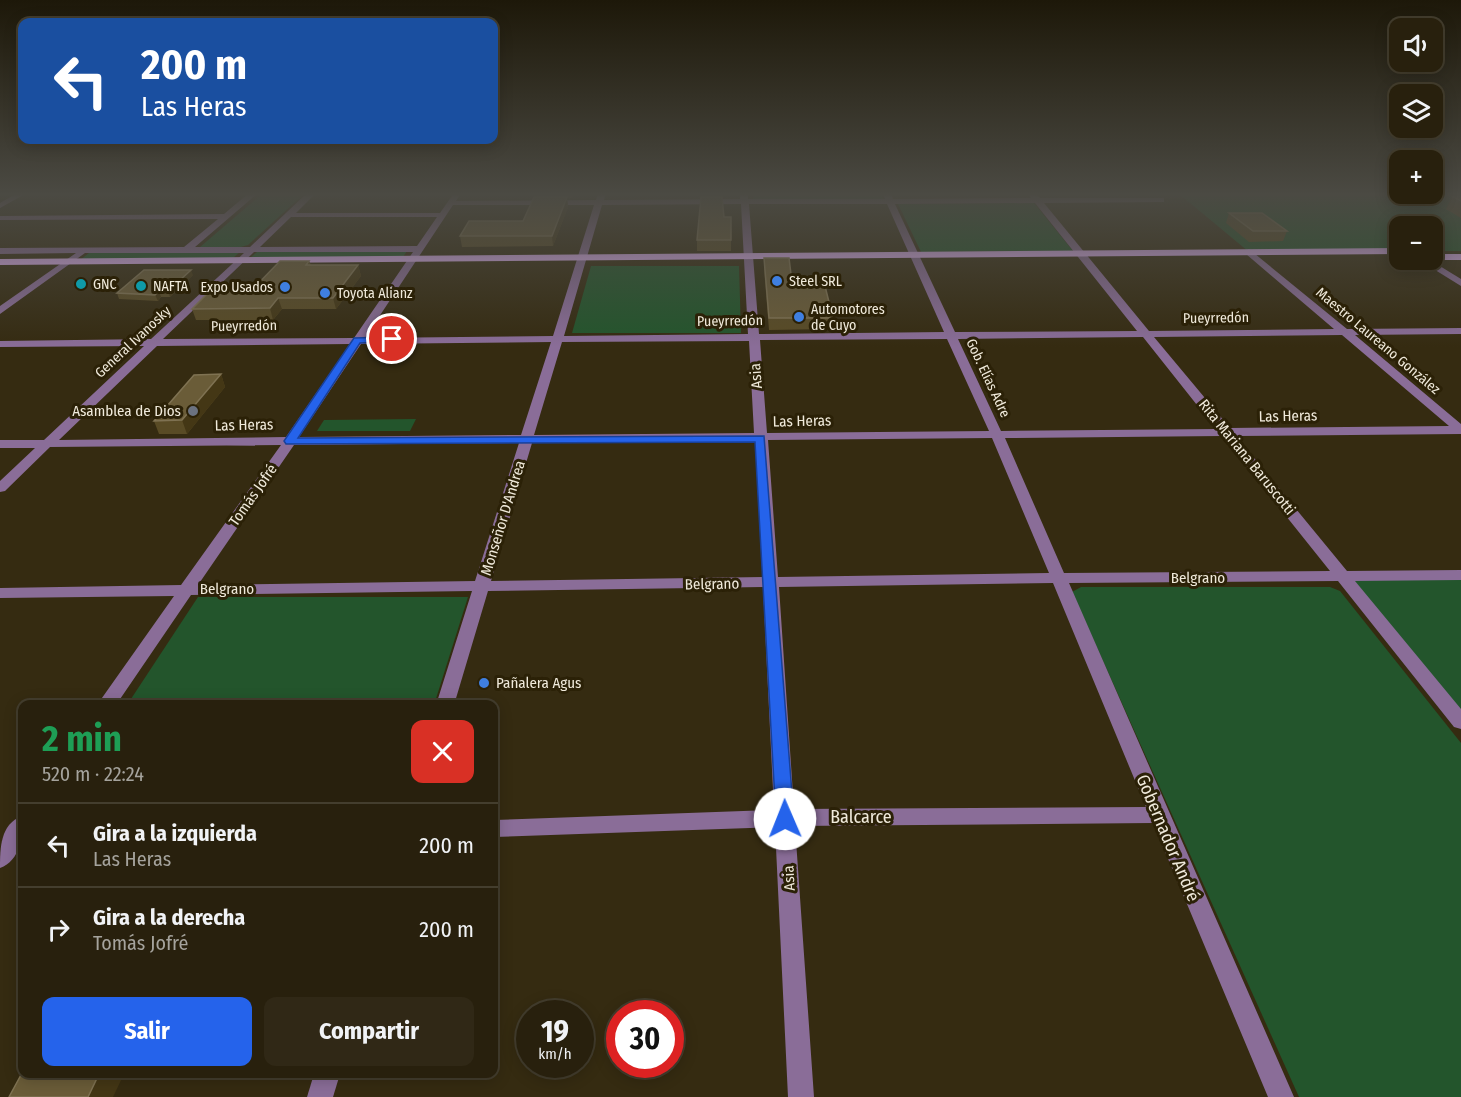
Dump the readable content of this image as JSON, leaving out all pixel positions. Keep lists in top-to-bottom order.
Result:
{
  "streets": {
    "street": [
      "Pueyrredón",
      "Maestro Laureano González",
      "General Ivanosky",
      "Asia",
      "Gob. Elías Adre",
      "Las Heras",
      "Rita Mariana Baruscotti",
      "Tomás Jofré",
      "Monseñor D'Andrea",
      "Belgrano",
      "Balcarce",
      "Gobernador André"
    ]
  },
  "crossings": [
    ["Pueyrredón", "Maestro Laureano González"],
    ["Pueyrredón", "General Ivanosky"],
    ["Pueyrredón", "Asia"],
    ["Pueyrredón", "Gob. Elías Adre"],
    ["Pueyrredón", "Rita Mariana Baruscotti"],
    ["Pueyrredón", "Tomás Jofré"],
    ["Pueyrredón", "Monseñor D'Andrea"],
    ["Maestro Laureano González", "Las Heras"],
    ["General Ivanosky", "Las Heras"],
    ["Asia", "Las Heras"],
    ["Asia", "Belgrano"],
    ["Asia", "Balcarce"],
    ["Gob. Elías Adre", "Las Heras"],
    ["Gob. Elías Adre", "Belgrano"],
    ["Gob. Elías Adre", "Gobernador André"],
    ["Las Heras", "Rita Mariana Baruscotti"],
    ["Las Heras", "Tomás Jofré"],
    ["Las Heras", "Monseñor D'Andrea"],
    ["Rita Mariana Baruscotti", "Belgrano"],
    ["Tomás Jofré", "Belgrano"],
    ["Monseñor D'Andrea", "Belgrano"],
    ["Belgrano", "Gobernador André"],
    ["Balcarce", "Gobernador André"]
  ],
  "places": [
    "Steel SRL",
    "GNC",
    "NAFTA",
    "Expo Usados",
    "Toyota Alianz",
    "Automotores de Cuyo",
    "Asamblea de Dios",
    "Pañalera Agus"
  ],
  "page": {
    "map_buttons": ["+", "−"],
    "turn": ["200 m", "Las Heras"],
    "heading": ["2 min", "520 m · 22:24"],
    "list": [
      {
        "name": "Gira a la izquierda",
        "note": "Las Heras",
        "value": "200 m"
      },
      {
        "name": "Gira a la derecha",
        "note": "Tomás Jofré",
        "value": "200 m"
      }
    ],
    "buttons": ["Salir", "Compartir"],
    "speed": "19 km/h",
    "limit": "30"
  }
}
